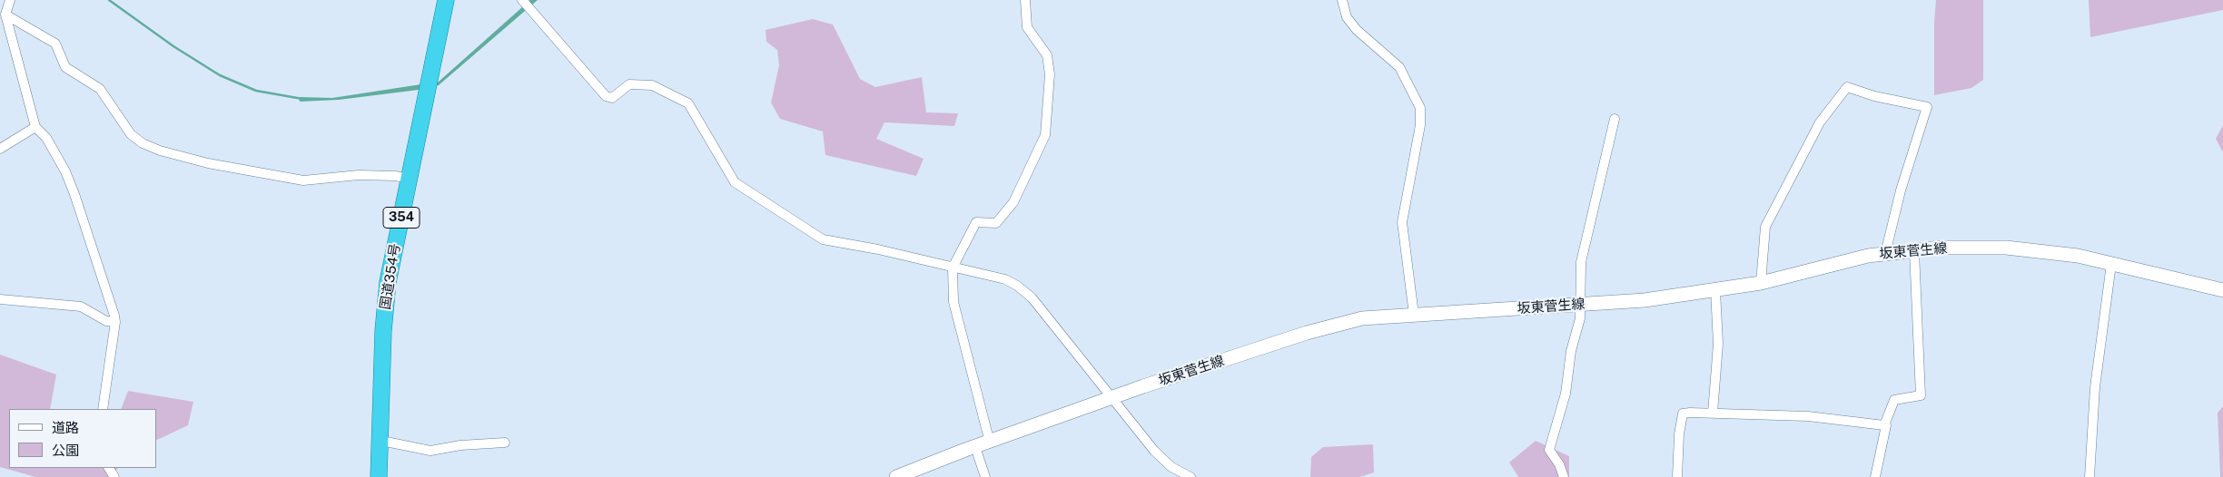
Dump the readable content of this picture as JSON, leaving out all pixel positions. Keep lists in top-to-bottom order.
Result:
{
  "streets": {
    "highway": ["354", "国道354号"],
    "main road": ["坂東菅生線"]
  },
  "legend": ["道路", "公園"]
}
